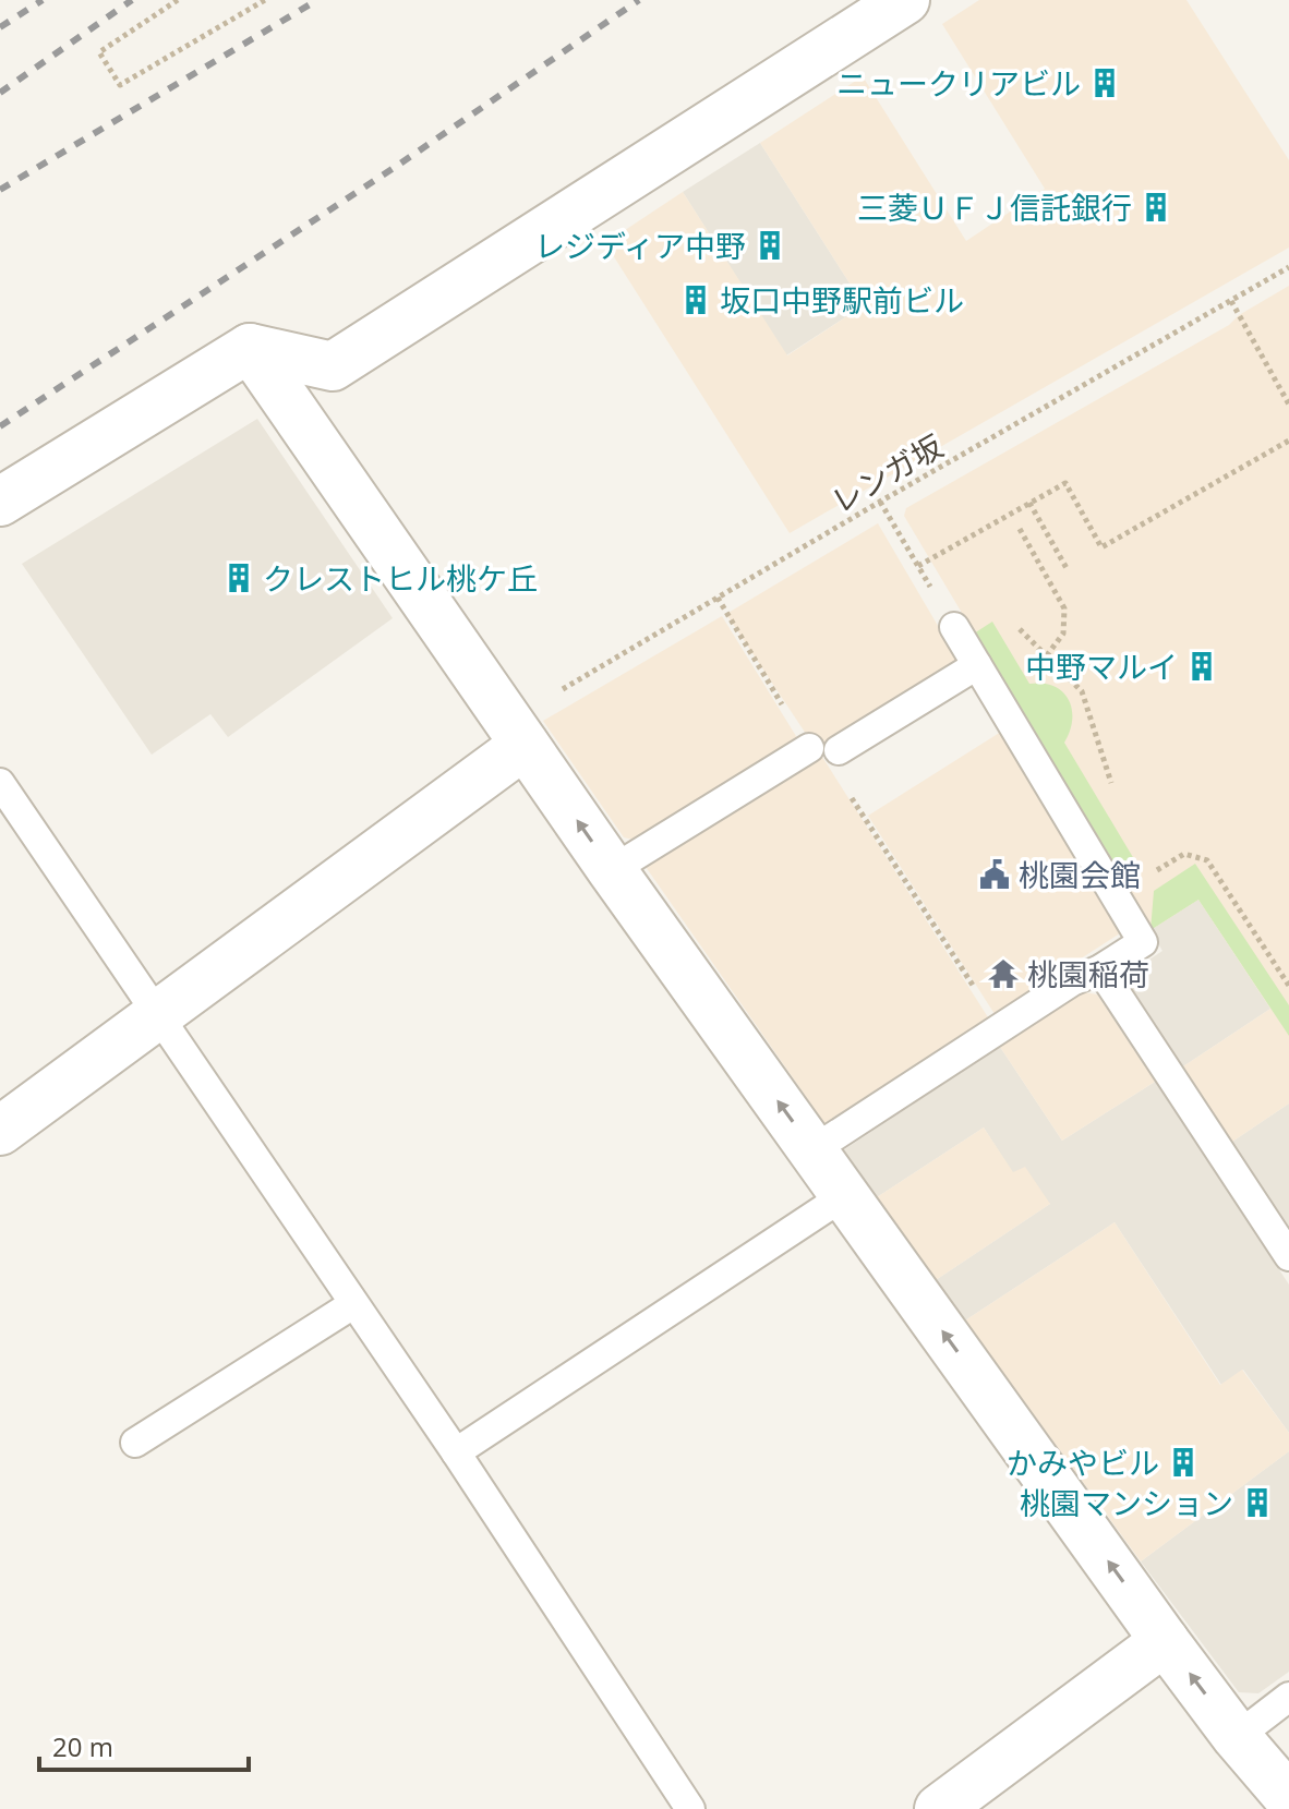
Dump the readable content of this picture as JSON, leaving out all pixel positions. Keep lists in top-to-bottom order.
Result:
{
  "streets": {
    "path": ["レンガ坂"]
  },
  "places": {
    "building": [
      "ニュークリアビル",
      "三菱ＵＦＪ信託銀行",
      "レジディア中野",
      "坂口中野駅前ビル",
      "クレストヒル桃ケ丘",
      "中野マルイ",
      "かみやビル",
      "桃園マンション"
    ],
    "public building": ["桃園会館"],
    "temple": ["桃園稲荷"]
  },
  "scale_bar": "20 m"
}
